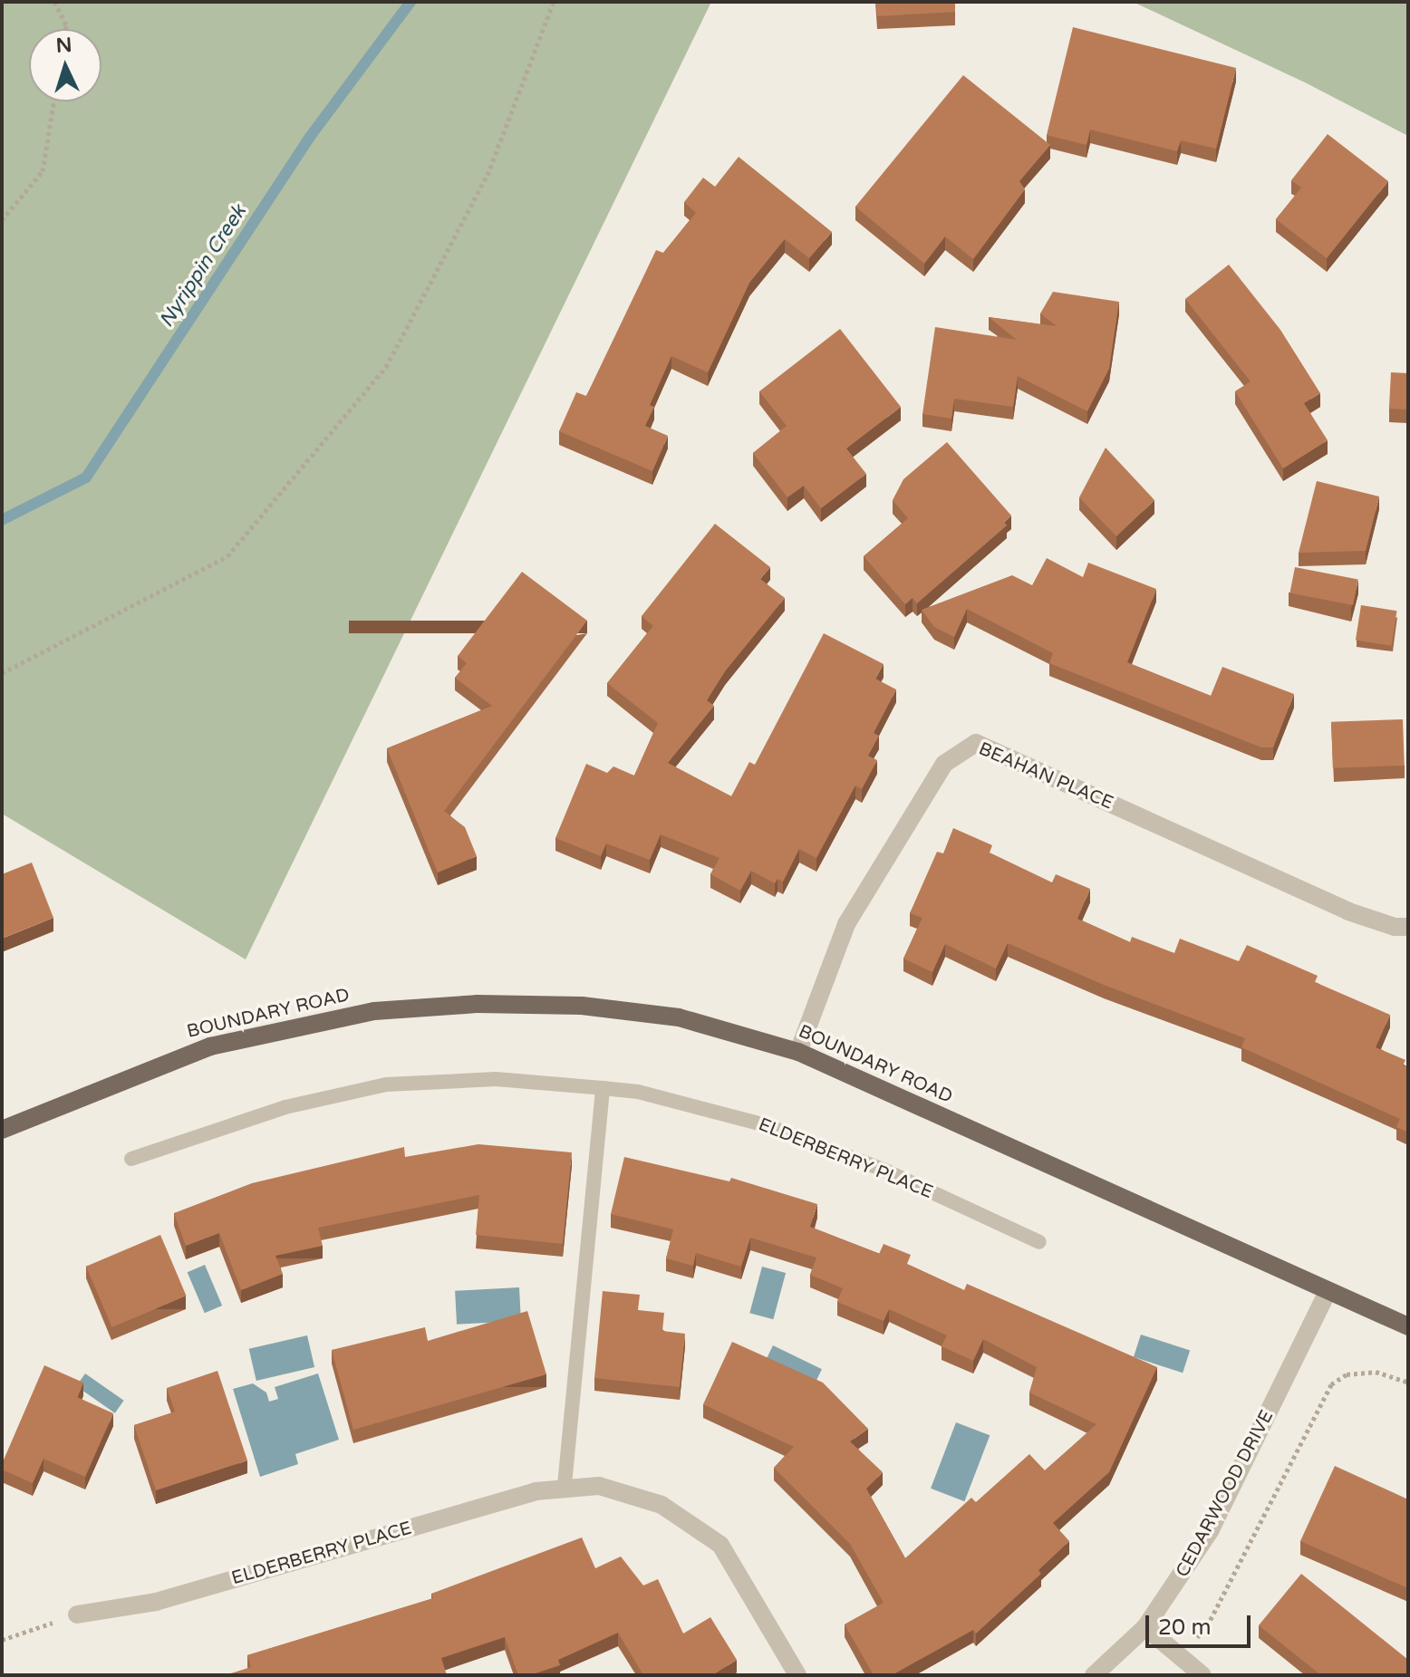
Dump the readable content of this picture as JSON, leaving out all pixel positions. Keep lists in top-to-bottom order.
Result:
{
  "streets": {
    "main road": ["BOUNDARY ROAD"],
    "street": ["BEAHAN PLACE", "ELDERBERRY PLACE", "CEDARWOOD DRIVE"]
  },
  "crossings": [
    ["BEAHAN PLACE", "BOUNDARY ROAD"],
    ["BOUNDARY ROAD", "CEDARWOOD DRIVE"]
  ],
  "water": ["Nyrippin Creek"],
  "scale_bar": "20 m",
  "north": "top"
}
